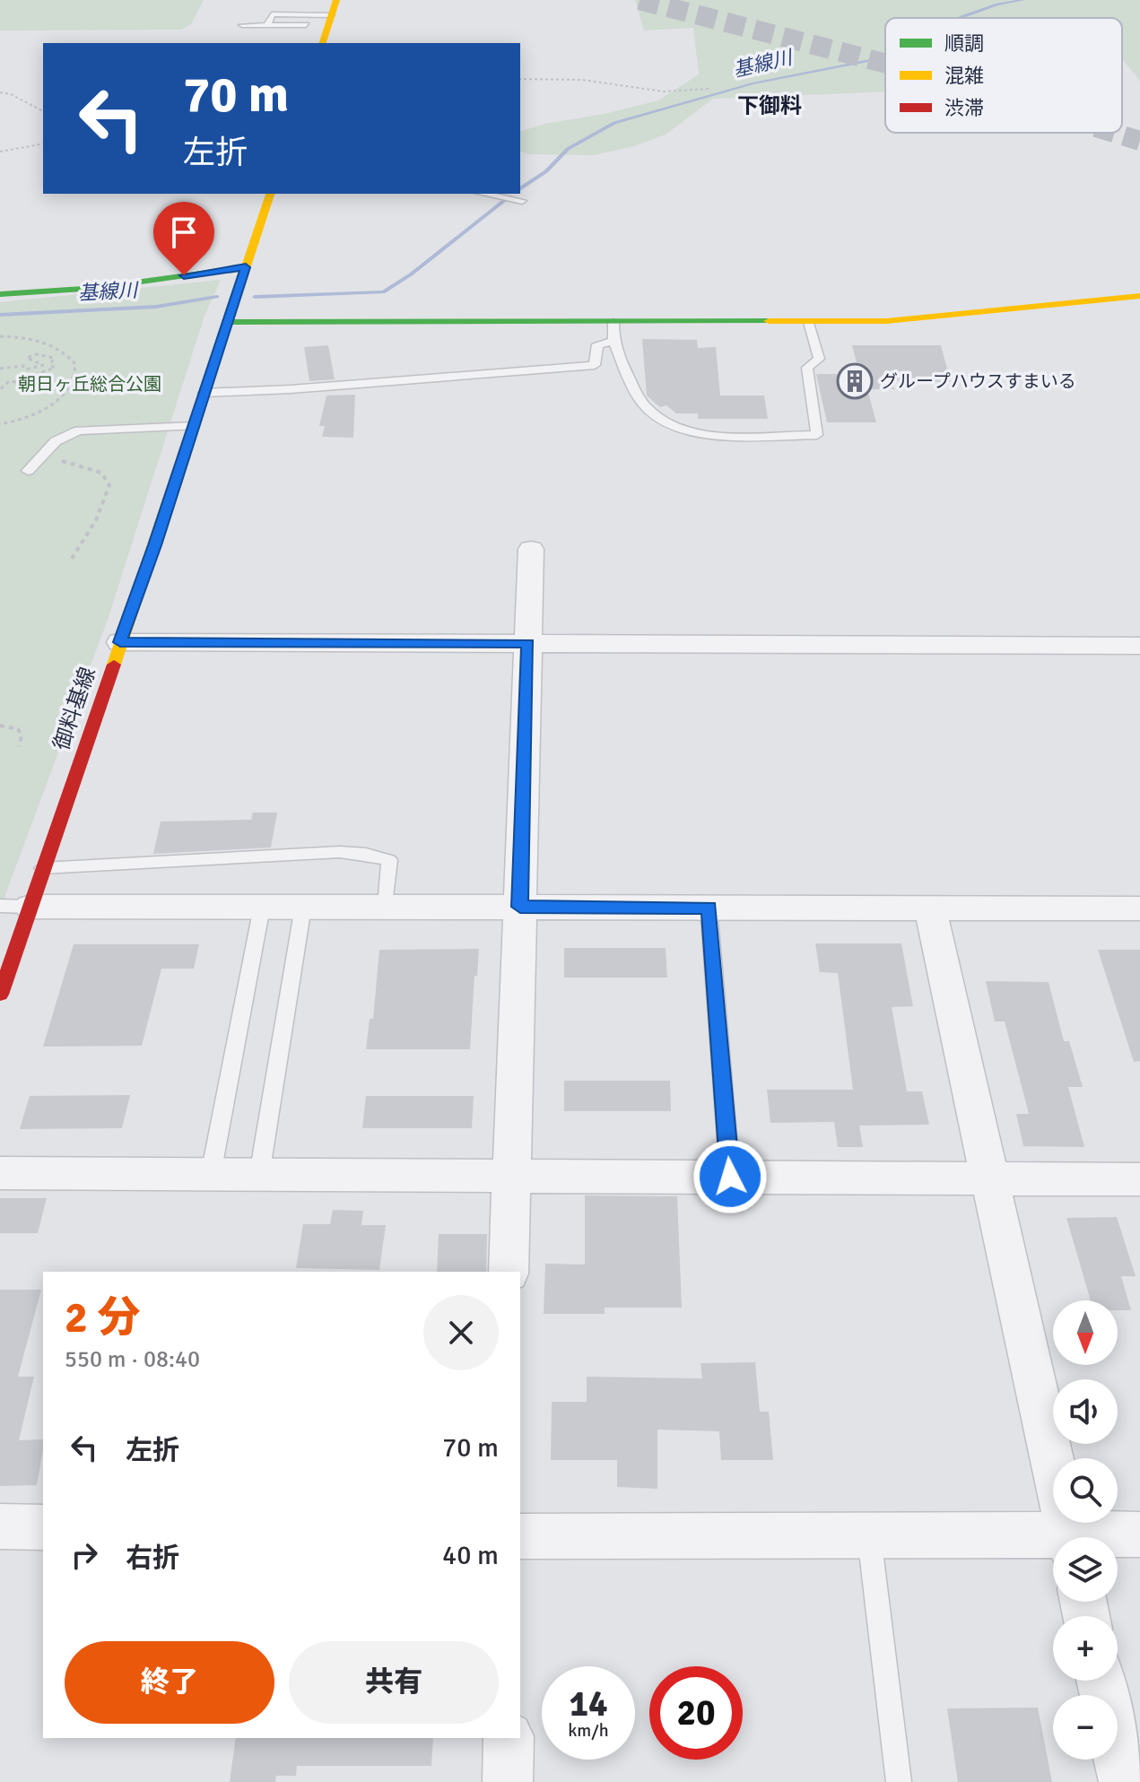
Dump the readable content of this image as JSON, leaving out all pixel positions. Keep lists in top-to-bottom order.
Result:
{
  "streets": {
    "street": ["御料基線"]
  },
  "districts": ["下御料"],
  "water": ["基線川"],
  "parks": ["朝日ヶ丘総合公園"],
  "places": {
    "building": ["グループハウスすまいる"]
  },
  "legend": ["順調", "混雑", "渋滞"],
  "north": "bottom",
  "page": {
    "turn": ["70 m", "左折"],
    "heading": ["2 分", "550 m · 08:40"],
    "map_buttons": ["+", "−"],
    "list": [
      {
        "name": "左折",
        "value": "70 m"
      },
      {
        "name": "右折",
        "value": "40 m"
      }
    ],
    "buttons": ["終了", "共有"],
    "speed": "14 km/h",
    "limit": "20"
  }
}
